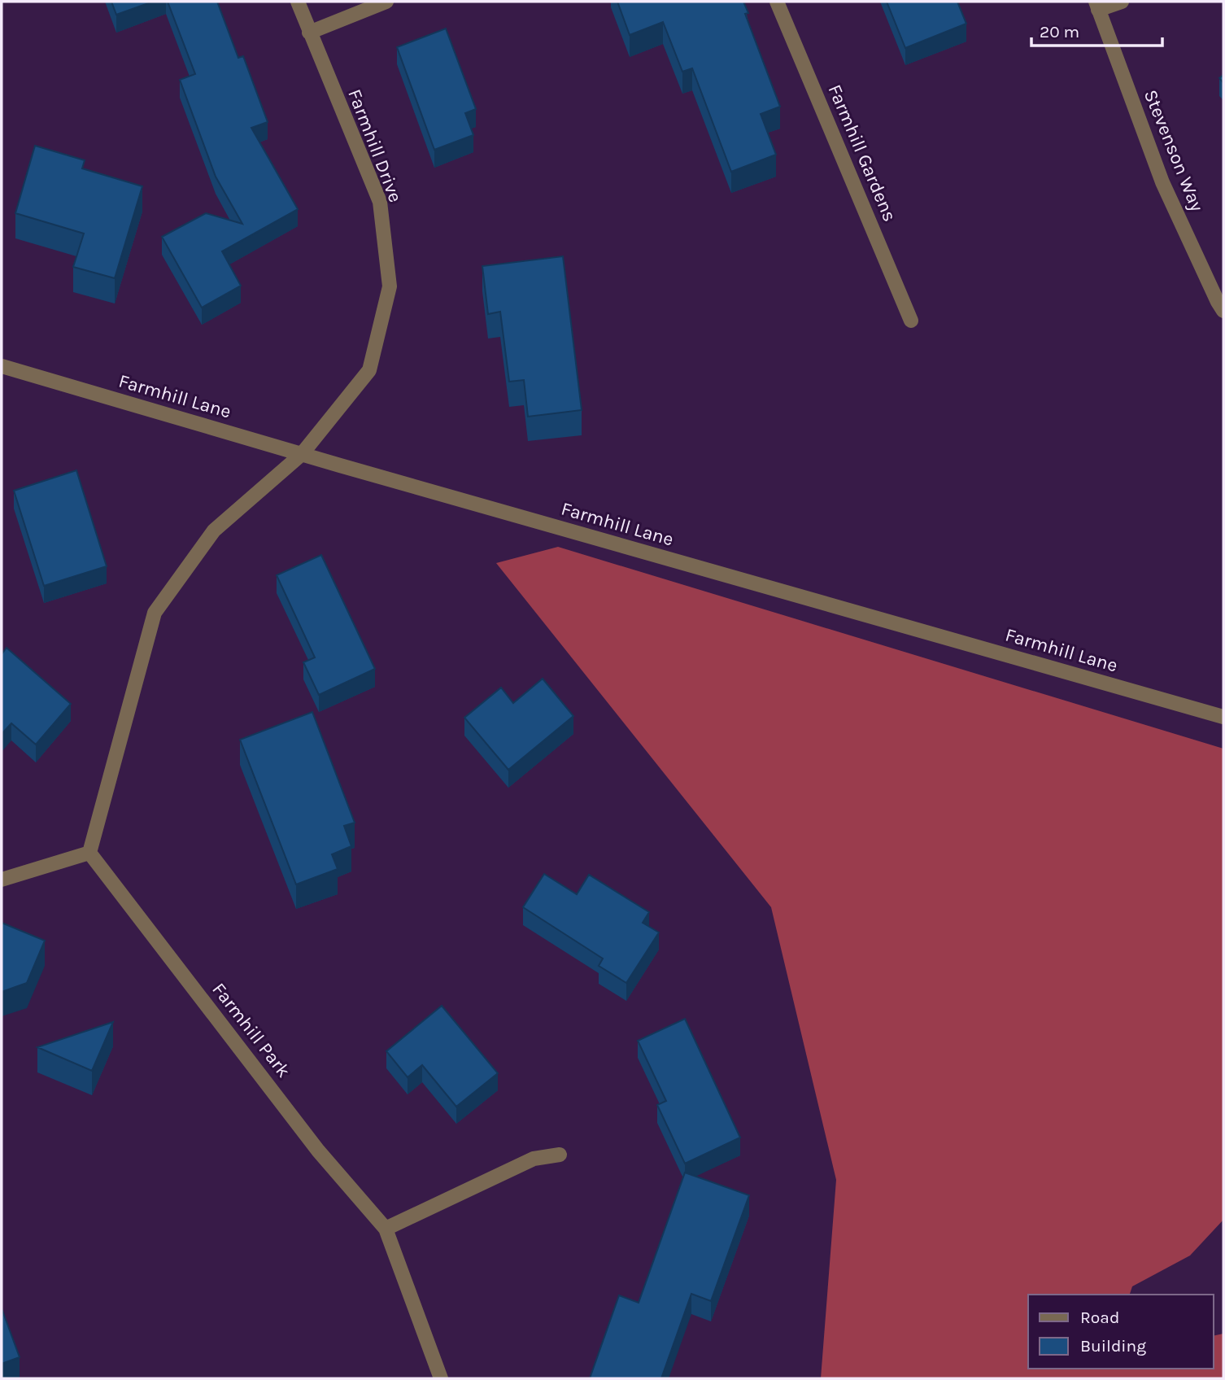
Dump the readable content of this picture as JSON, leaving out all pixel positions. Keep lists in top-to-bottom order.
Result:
{
  "streets": {
    "street": [
      "Farmhill Drive",
      "Stevenson Way",
      "Farmhill Gardens",
      "Farmhill Lane",
      "Farmhill Park"
    ]
  },
  "crossings": [
    ["Farmhill Drive", "Farmhill Lane"]
  ],
  "legend": ["Road", "Building"],
  "scale_bar": "20 m"
}
